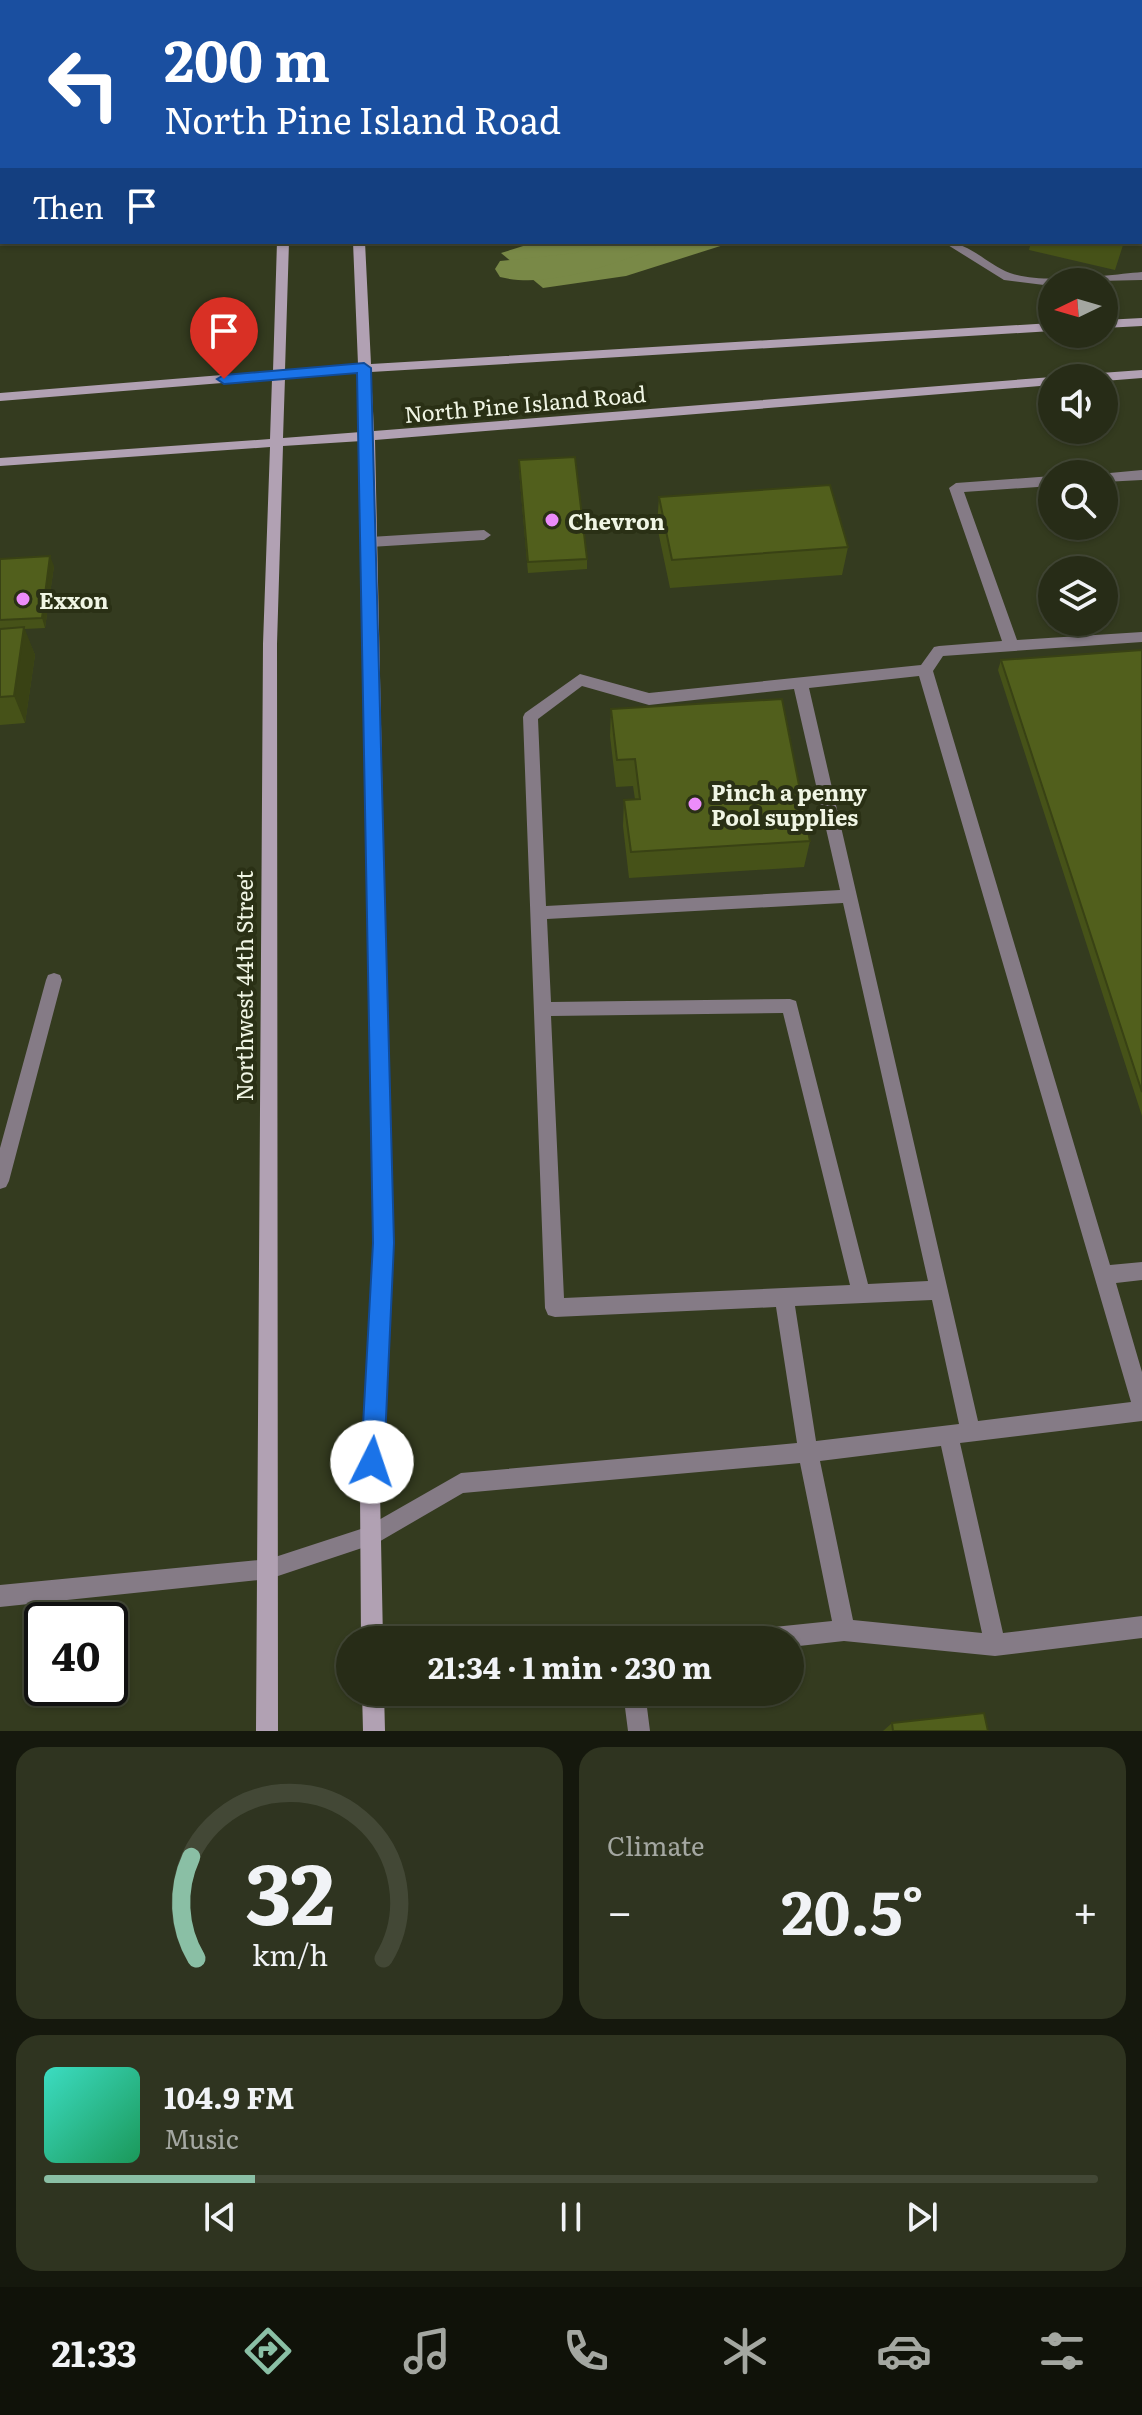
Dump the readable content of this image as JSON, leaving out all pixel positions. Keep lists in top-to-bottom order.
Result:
{
  "streets": {
    "street": ["North Pine Island Road", "Northwest 44th Street"]
  },
  "crossings": [
    ["North Pine Island Road", "Northwest 44th Street"]
  ],
  "places": ["Chevron", "Exxon", "Pinch a penny Pool supplies"],
  "north": "left",
  "page": {
    "turn": ["200 m", "North Pine Island Road"],
    "then": "Then",
    "limit": "40",
    "trip": "21:34 · 1 min · 230 m",
    "tile": "Climate",
    "heat": ["−", "20.5°", "+"],
    "song": ["104.9 FM", "Music"],
    "tabs": "21:33",
    "gauge": ["32", "km/h"]
  }
}
